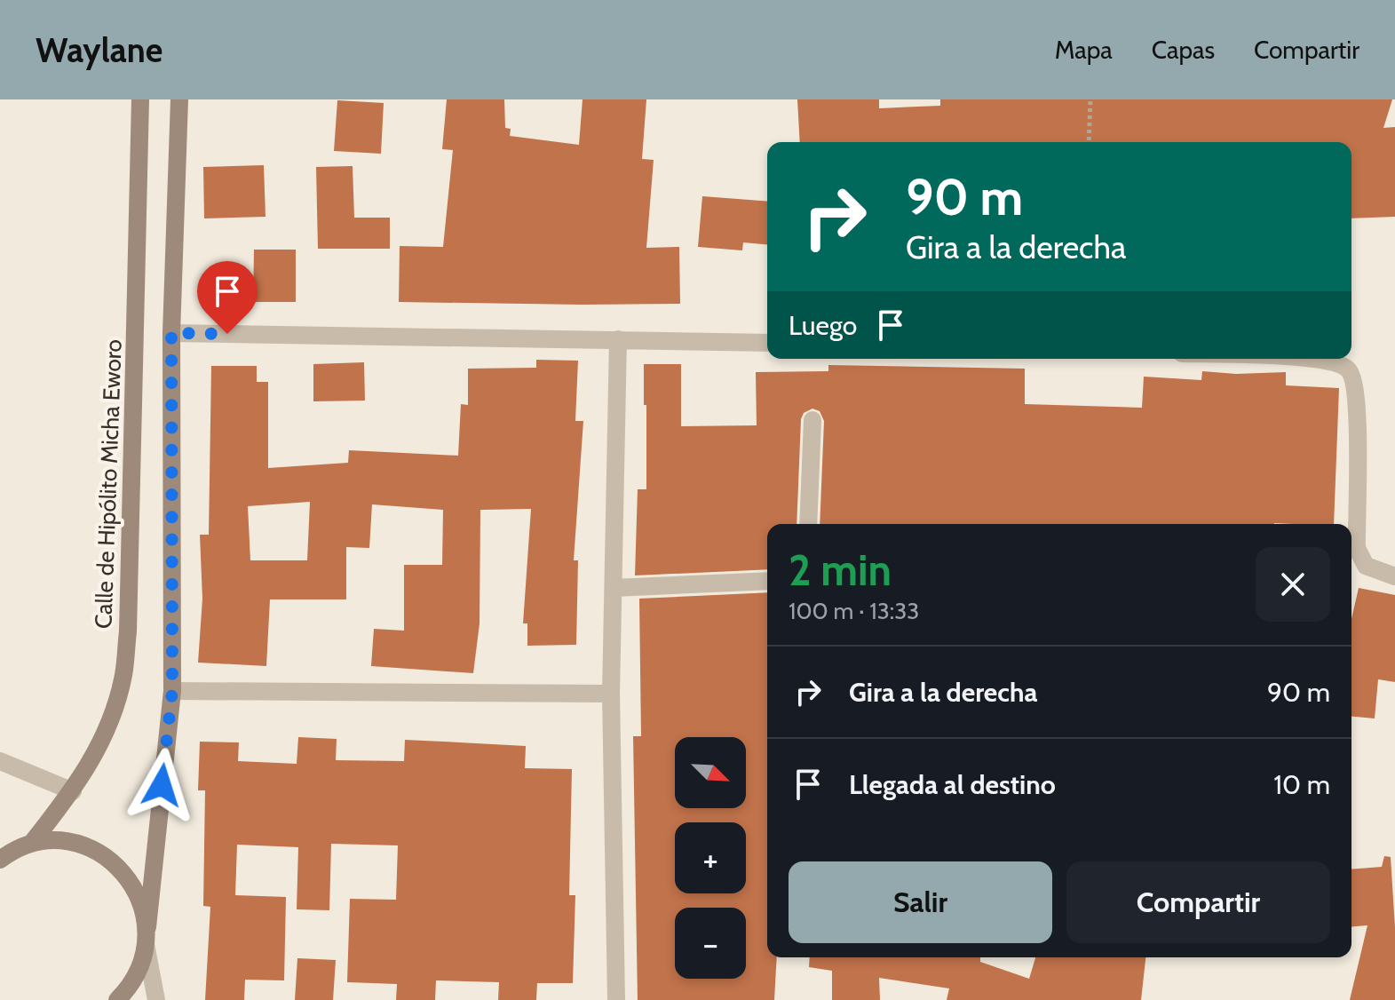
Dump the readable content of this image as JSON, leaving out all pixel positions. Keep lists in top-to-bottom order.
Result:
{
  "streets": {
    "main road": ["Calle de Hipólito Micha Eworo"]
  },
  "north": "bottom right",
  "page": {
    "header": "Waylane",
    "nav": ["Mapa", "Capas", "Compartir"],
    "turn": ["90 m", "Gira a la derecha"],
    "then": "Luego",
    "heading": ["2 min", "100 m · 13:33"],
    "list": [
      {
        "name": "Gira a la derecha",
        "value": "90 m"
      },
      {
        "name": "Llegada al destino",
        "value": "10 m"
      }
    ],
    "map_buttons": ["+", "−"],
    "buttons": ["Salir", "Compartir"]
  }
}
